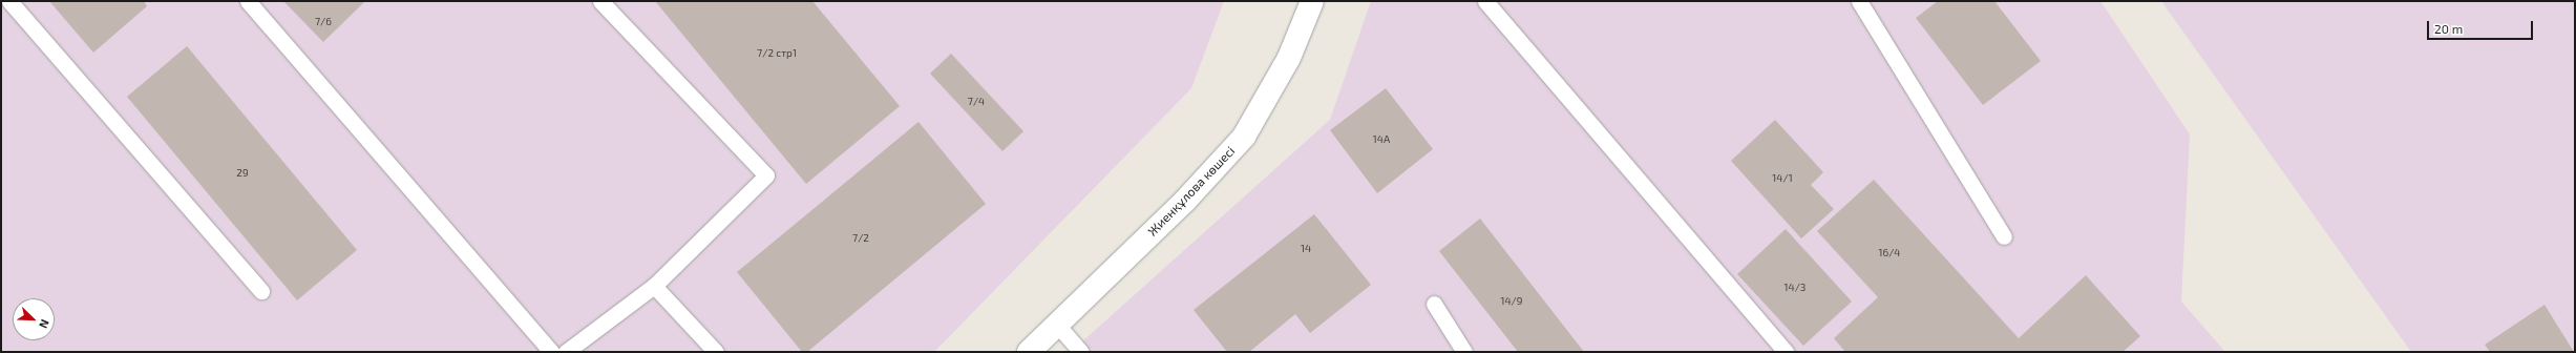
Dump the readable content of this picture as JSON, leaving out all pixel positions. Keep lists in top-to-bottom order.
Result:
{
  "streets": {
    "street": ["Жиенқұлова көшесі"]
  },
  "house_numbers": [
    "7/6",
    "7/2 стр1",
    "7/4",
    "14А",
    "29",
    "14/1",
    "7/2",
    "14",
    "16/4",
    "14/3",
    "14/9"
  ],
  "scale_bar": "20 m",
  "north": "bottom right"
}
